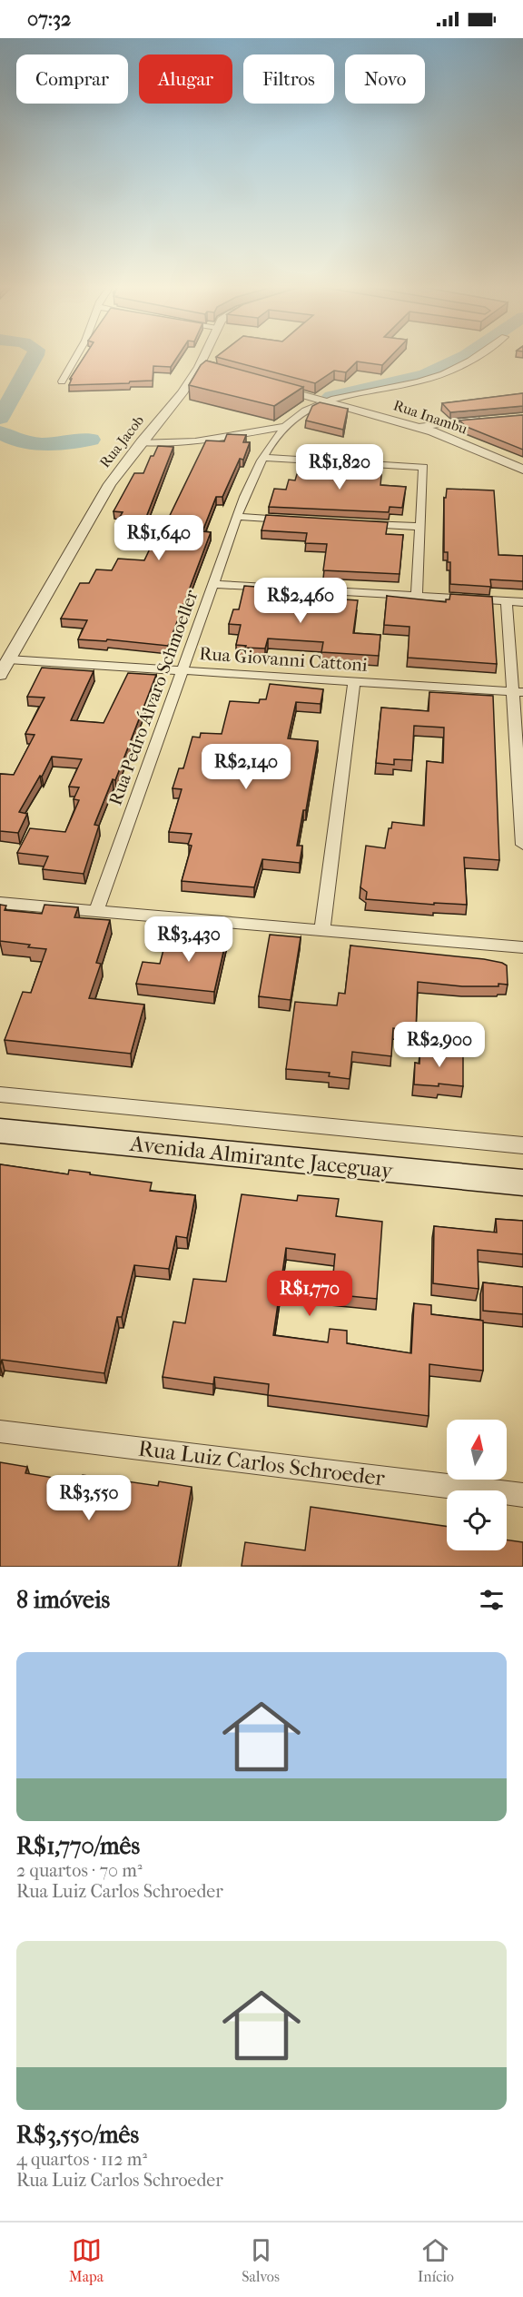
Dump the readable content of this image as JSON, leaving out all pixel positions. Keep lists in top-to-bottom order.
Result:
{
  "streets": {
    "main road": ["Avenida Almirante Jaceguay"],
    "street": [
      "Rua Inambu",
      "Rua Jacob",
      "Rua Giovanni Cattoni",
      "Rua Pedro Álvaro Schmoeller",
      "Rua Luiz Carlos Schroeder"
    ]
  },
  "crossings": [
    ["Rua Inambu", "Rua Pedro Álvaro Schmoeller"],
    ["Rua Jacob", "Rua Giovanni Cattoni"],
    ["Rua Giovanni Cattoni", "Rua Pedro Álvaro Schmoeller"]
  ],
  "north": "top",
  "page": {
    "status": "07:32",
    "chip": [
      "Comprar",
      "Alugar",
      "Filtros",
      "Novo"
    ],
    "price": [
      "R$1,820",
      "R$1,640",
      "R$2,460",
      "R$2,140",
      "R$3,430",
      "R$2,900",
      "R$1,770",
      "R$3,550"
    ],
    "heading": "8 imóveis",
    "list": [
      {
        "name": "R$1,770/mês",
        "note": "2 quartos · 70 m² · Rua Luiz Carlos Schroeder"
      },
      {
        "name": "R$3,550/mês",
        "note": "4 quartos · 112 m² · Rua Luiz Carlos Schroeder"
      }
    ],
    "tabs": ["Mapa", "Salvos", "Início"]
  }
}
